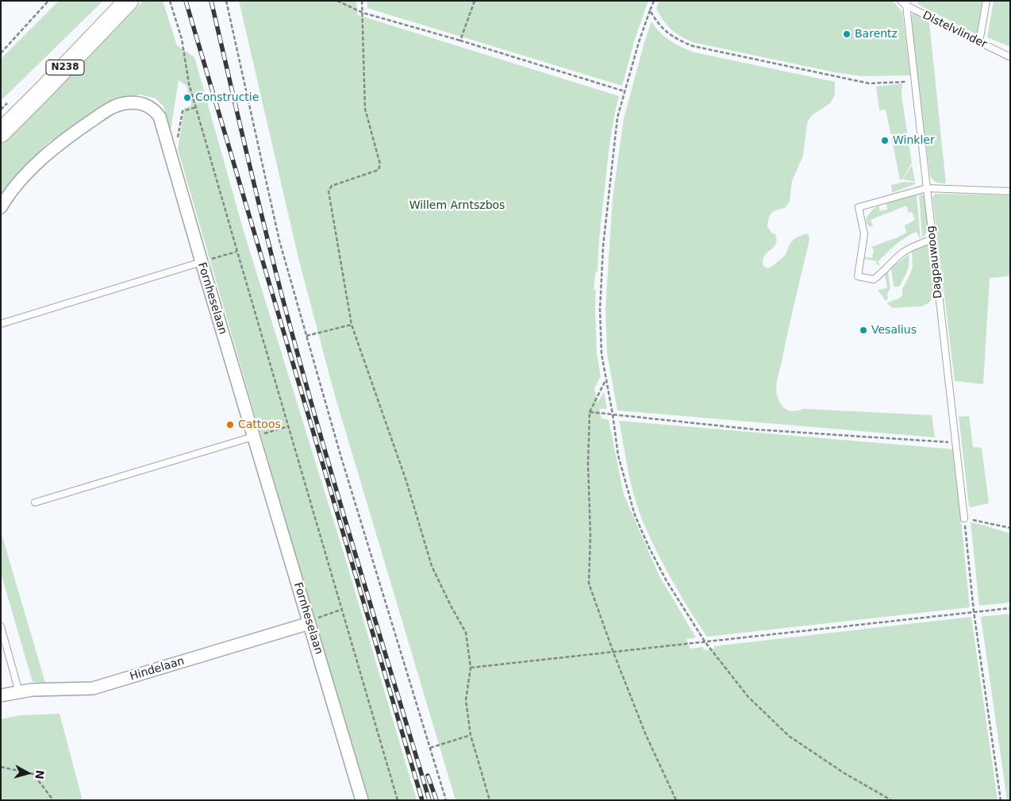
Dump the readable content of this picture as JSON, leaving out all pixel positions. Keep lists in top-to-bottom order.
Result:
{
  "streets": {
    "main road": ["N238"],
    "street": ["Fornheselaan", "Hindelaan"],
    "lane": ["Distelvlinder", "Dagpauwoog"]
  },
  "crossings": [
    ["Distelvlinder", "Dagpauwoog"],
    ["Fornheselaan", "Hindelaan"]
  ],
  "parks": ["Willem Arntszbos"],
  "places": [
    "Barentz",
    "Constructie",
    "Winkler",
    "Vesalius",
    "Cattoos"
  ],
  "north": "right"
}
